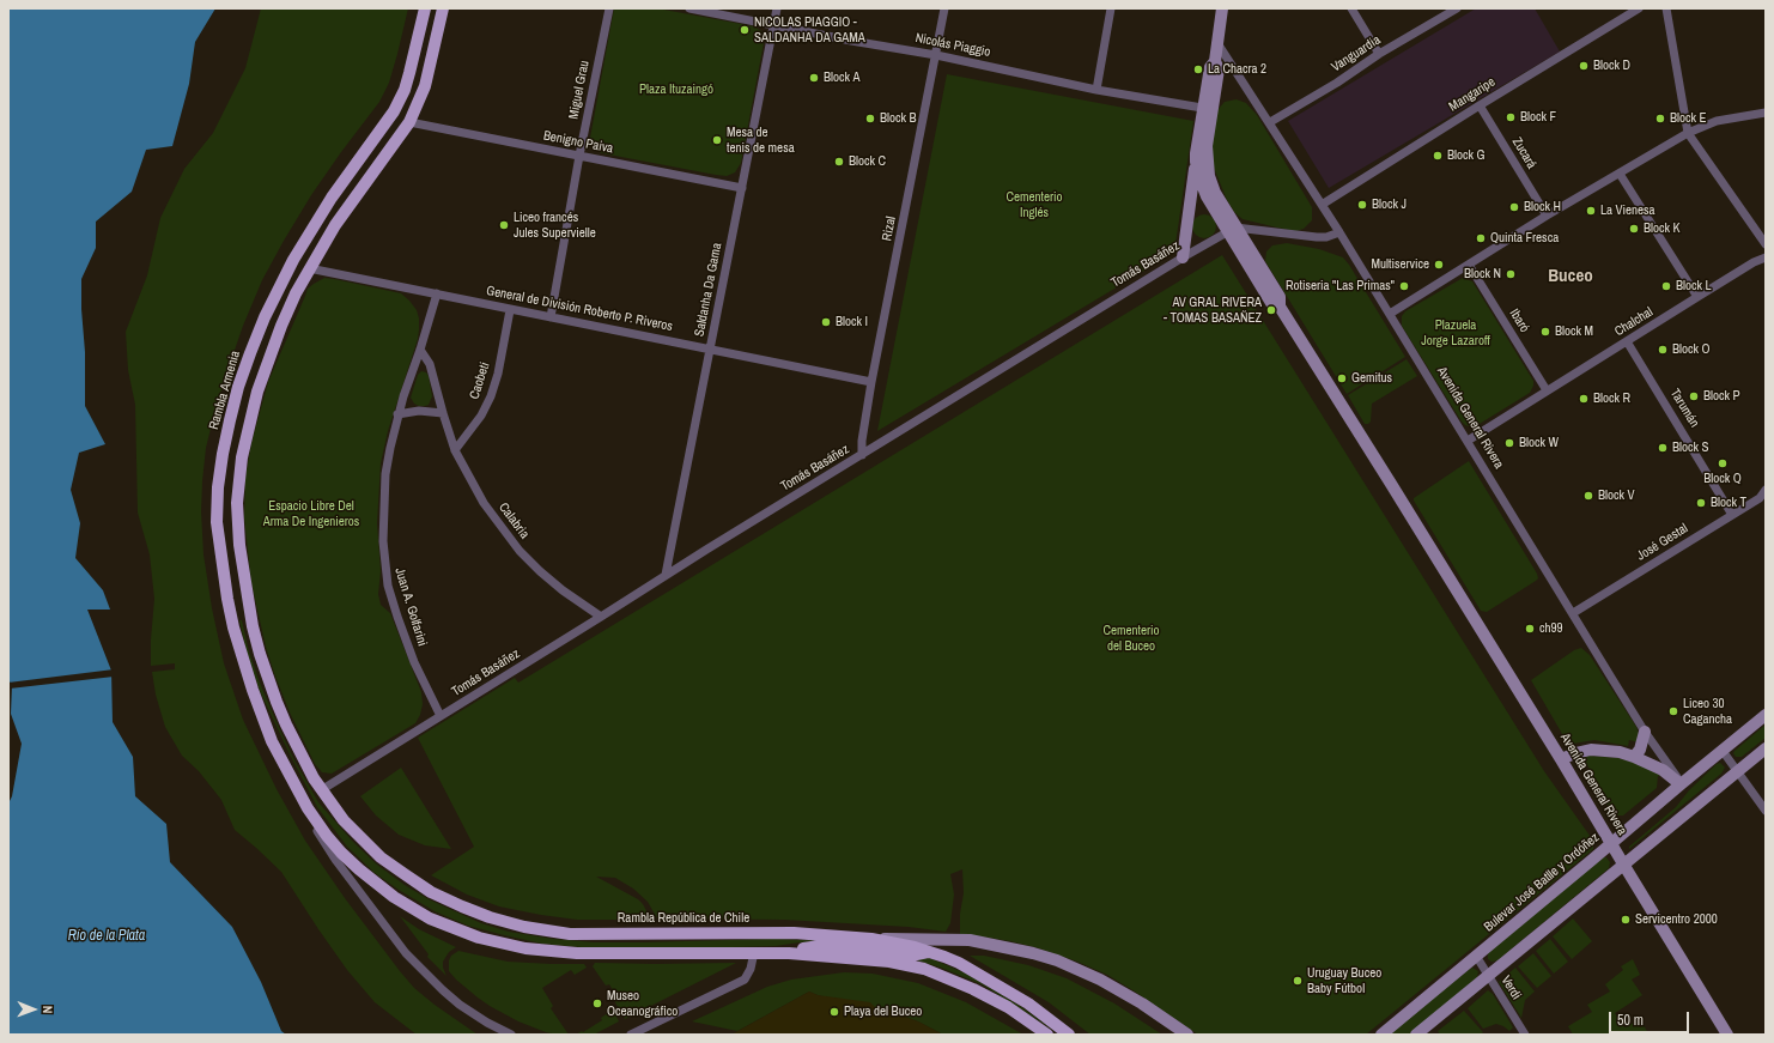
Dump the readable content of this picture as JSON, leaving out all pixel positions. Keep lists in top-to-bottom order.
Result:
{
  "streets": {
    "main road": [
      "Rambla Armenia",
      "Avenida General Rivera",
      "Bulevar José Batlle y Ordóñez",
      "Rambla República de Chile"
    ],
    "street": [
      "Nicolás Piaggio",
      "Vanguardia",
      "Miguel Grau",
      "Mangaripe",
      "Benigno Paiva",
      "Zucará",
      "Rizal",
      "Tomás Basáñez",
      "Saldanha Da Gama",
      "General de División Roberto P. Riveros",
      "Ibaró",
      "Chalchal",
      "Caobeti",
      "Tarumán",
      "Calabria",
      "José Gestal",
      "Juan A. Golfarini",
      "Verdi"
    ]
  },
  "crossings": [
    ["Nicolás Piaggio", "Rizal"],
    ["Nicolás Piaggio", "Saldanha Da Gama"],
    ["Nicolás Piaggio", "Avenida General Rivera"],
    ["Vanguardia", "Avenida General Rivera"],
    ["Miguel Grau", "Benigno Paiva"],
    ["Miguel Grau", "General de División Roberto P. Riveros"],
    ["Mangaripe", "Zucará"],
    ["Mangaripe", "Avenida General Rivera"],
    ["Benigno Paiva", "Saldanha Da Gama"],
    ["Rizal", "Tomás Basáñez"],
    ["Rizal", "General de División Roberto P. Riveros"],
    ["Tomás Basáñez", "Saldanha Da Gama"],
    ["Tomás Basáñez", "Avenida General Rivera"],
    ["Tomás Basáñez", "Calabria"],
    ["Tomás Basáñez", "Juan A. Golfarini"],
    ["Tomás Basáñez", "Rambla República de Chile"],
    ["Saldanha Da Gama", "General de División Roberto P. Riveros"],
    ["General de División Roberto P. Riveros", "Caobeti"],
    ["General de División Roberto P. Riveros", "Juan A. Golfarini"],
    ["Ibaró", "Chalchal"],
    ["Chalchal", "Tarumán"],
    ["Chalchal", "Avenida General Rivera"],
    ["Caobeti", "Calabria"],
    ["Tarumán", "José Gestal"],
    ["Avenida General Rivera", "José Gestal"],
    ["Avenida General Rivera", "Bulevar José Batlle y Ordóñez"],
    ["Calabria", "Juan A. Golfarini"],
    ["Bulevar José Batlle y Ordóñez", "Verdi"]
  ],
  "districts": ["Buceo"],
  "water": ["Río de la Plata"],
  "parks": [
    "Plaza Ituzaingó",
    "Cementerio Inglés",
    "Plazuela Jorge Lazaroff",
    "Espacio Libre Del Arma De Ingenieros",
    "Cementerio del Buceo"
  ],
  "places": [
    "NICOLAS PIAGGIO - SALDANHA DA GAMA",
    "Block D",
    "La Chacra 2",
    "Block A",
    "Block F",
    "Block B",
    "Block E",
    "Mesa de tenis de mesa",
    "Block G",
    "Block C",
    "Block J",
    "Block H",
    "La Vienesa",
    "Liceo francés Jules Supervielle",
    "Block K",
    "Quinta Fresca",
    "Multiservice",
    "Block N",
    "Rotiseria \"Las Primas\"",
    "Block L",
    "AV GRAL RIVERA - TOMAS BASAÑEZ",
    "Block I",
    "Block M",
    "Block O",
    "Gemitus",
    "Block P",
    "Block R",
    "Block W",
    "Block S",
    "Block Q",
    "Block V",
    "Block T",
    "ch99",
    "Liceo 30 Cagancha",
    "Servicentro 2000",
    "Uruguay Buceo Baby Fútbol",
    "Museo Oceanográfico",
    "Playa del Buceo"
  ],
  "scale_bar": "50 m",
  "north": "right"
}
